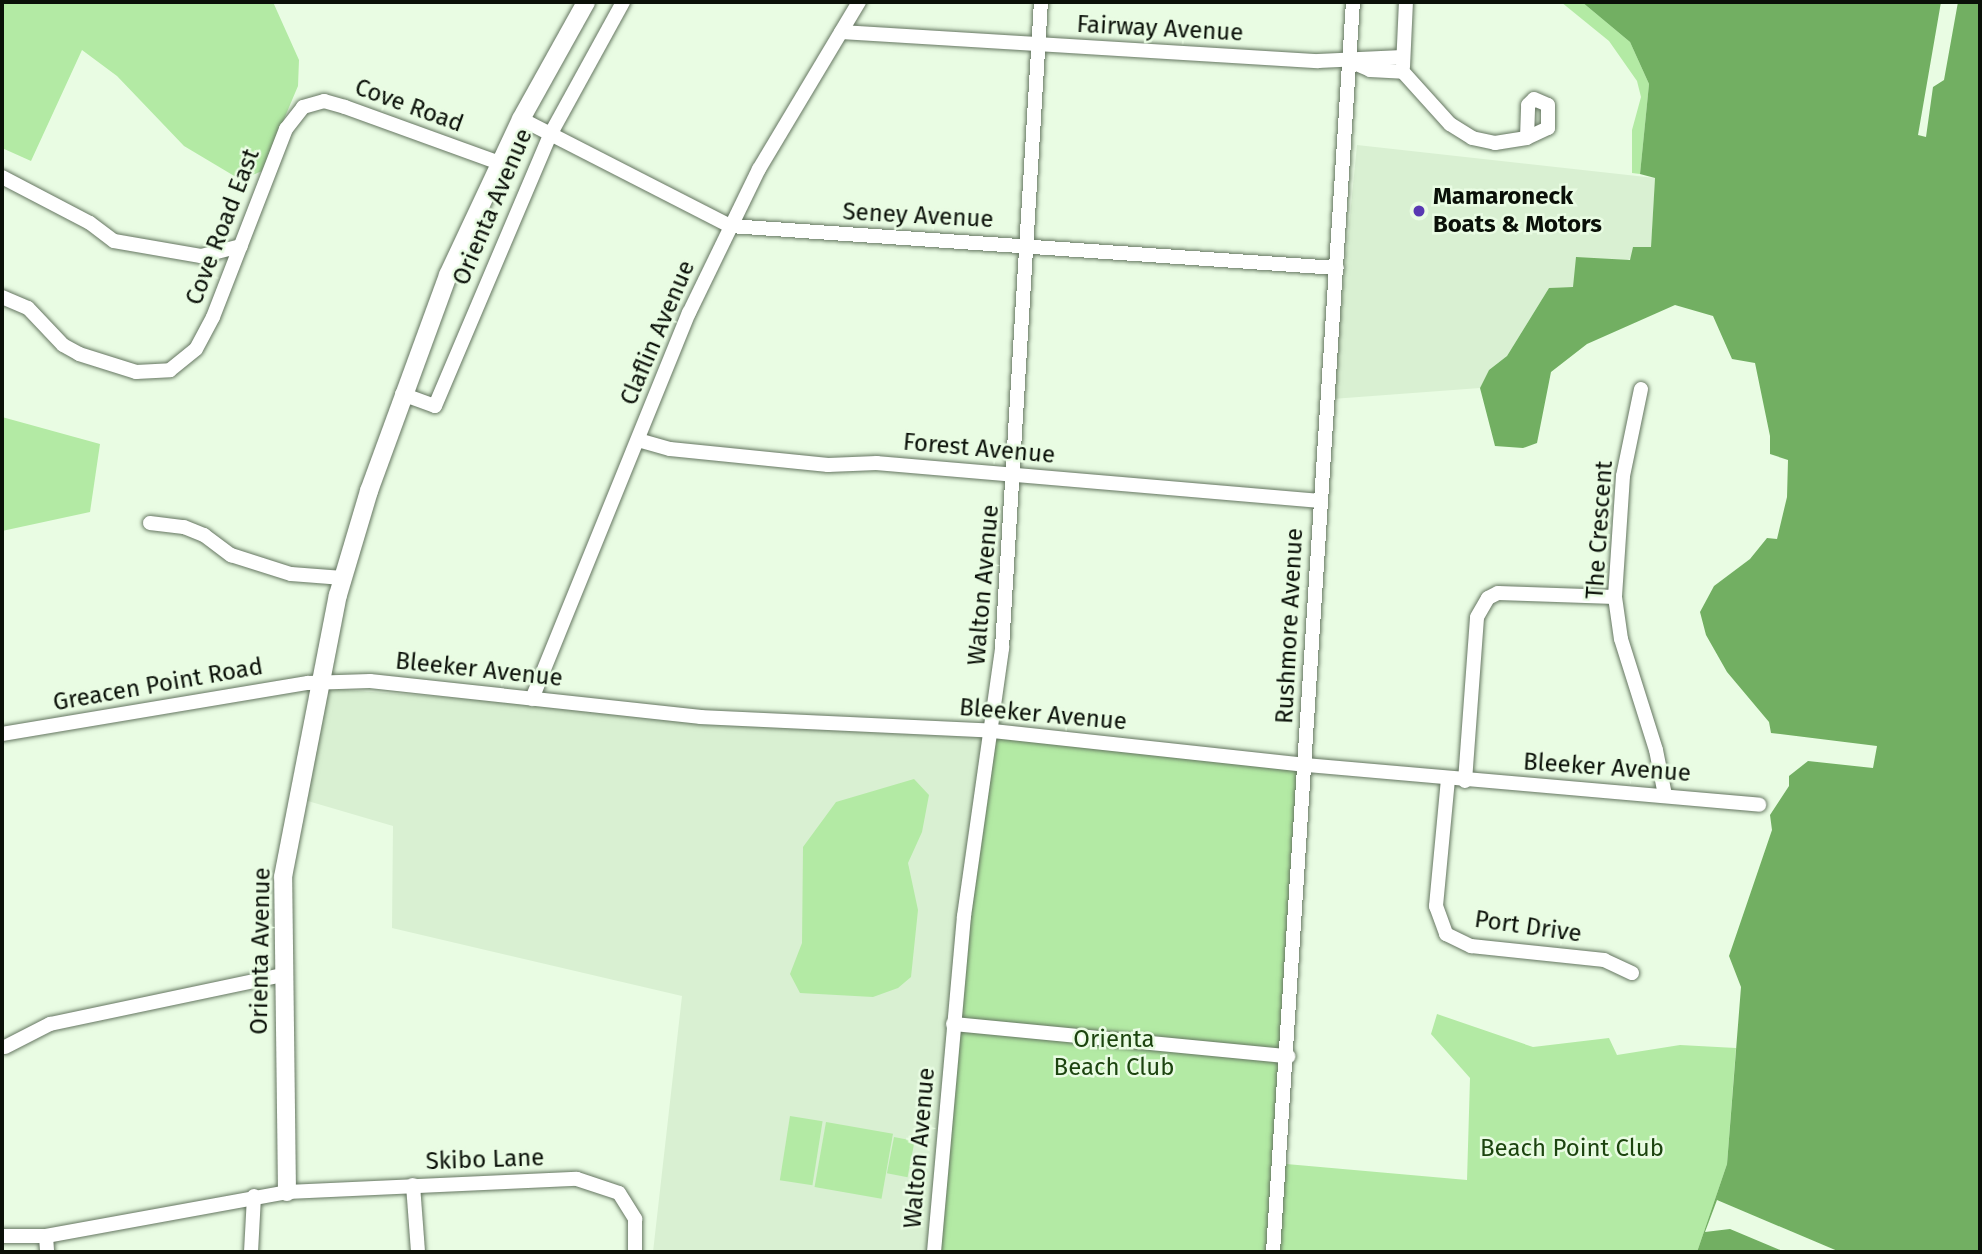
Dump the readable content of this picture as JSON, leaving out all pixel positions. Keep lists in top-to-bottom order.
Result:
{
  "streets": {
    "street": [
      "Fairway Avenue",
      "Cove Road",
      "Orienta Avenue",
      "Seney Avenue",
      "Cove Road East",
      "Claflin Avenue",
      "Forest Avenue",
      "The Crescent",
      "Walton Avenue",
      "Rushmore Avenue",
      "Bleeker Avenue",
      "Greacen Point Road",
      "Port Drive",
      "Skibo Lane"
    ]
  },
  "crossings": [
    ["Fairway Avenue", "Claflin Avenue"],
    ["Fairway Avenue", "Walton Avenue"],
    ["Fairway Avenue", "Rushmore Avenue"],
    ["Cove Road", "Orienta Avenue"],
    ["Cove Road", "Cove Road East"],
    ["Orienta Avenue", "Seney Avenue"],
    ["Orienta Avenue", "Bleeker Avenue"],
    ["Orienta Avenue", "Greacen Point Road"],
    ["Orienta Avenue", "Skibo Lane"],
    ["Seney Avenue", "Claflin Avenue"],
    ["Seney Avenue", "Walton Avenue"],
    ["Seney Avenue", "Rushmore Avenue"],
    ["Claflin Avenue", "Forest Avenue"],
    ["Claflin Avenue", "Bleeker Avenue"],
    ["Forest Avenue", "Walton Avenue"],
    ["Forest Avenue", "Rushmore Avenue"],
    ["The Crescent", "Bleeker Avenue"],
    ["Walton Avenue", "Bleeker Avenue"],
    ["Rushmore Avenue", "Bleeker Avenue"],
    ["Bleeker Avenue", "Greacen Point Road"],
    ["Bleeker Avenue", "Port Drive"]
  ],
  "parks": ["Orienta Beach Club", "Beach Point Club"],
  "places": ["Mamaroneck Boats & Motors"]
}
